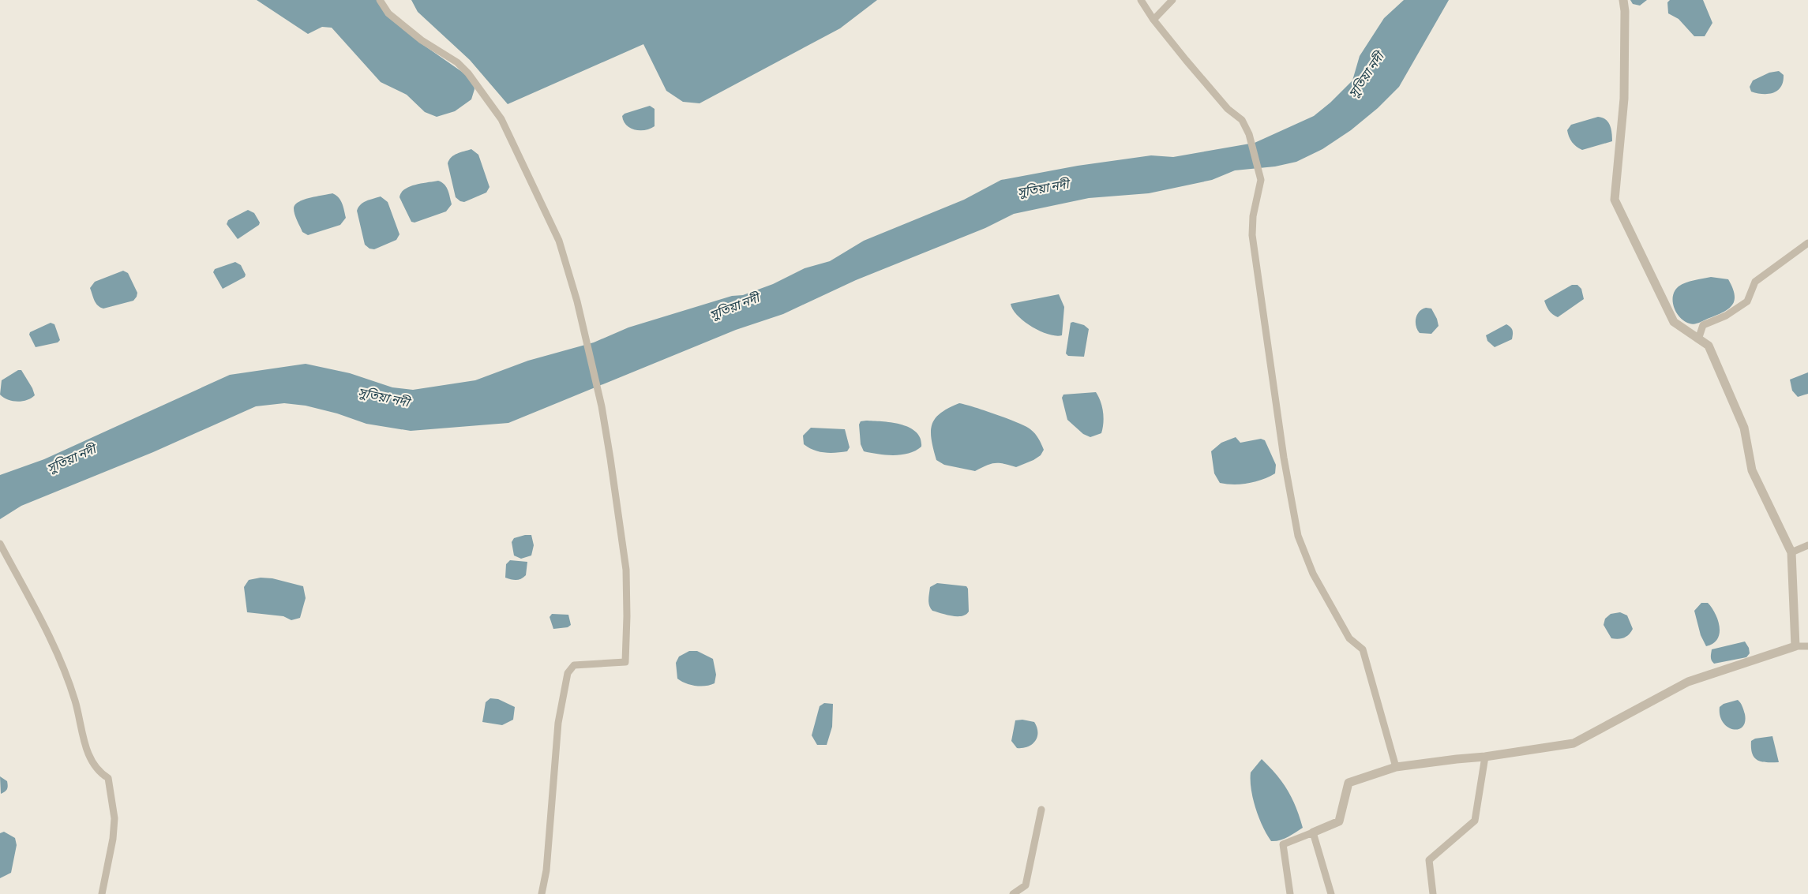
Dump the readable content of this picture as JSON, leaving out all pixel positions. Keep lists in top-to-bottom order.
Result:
{
  "water": ["সুতিয়া নদী"]
}
